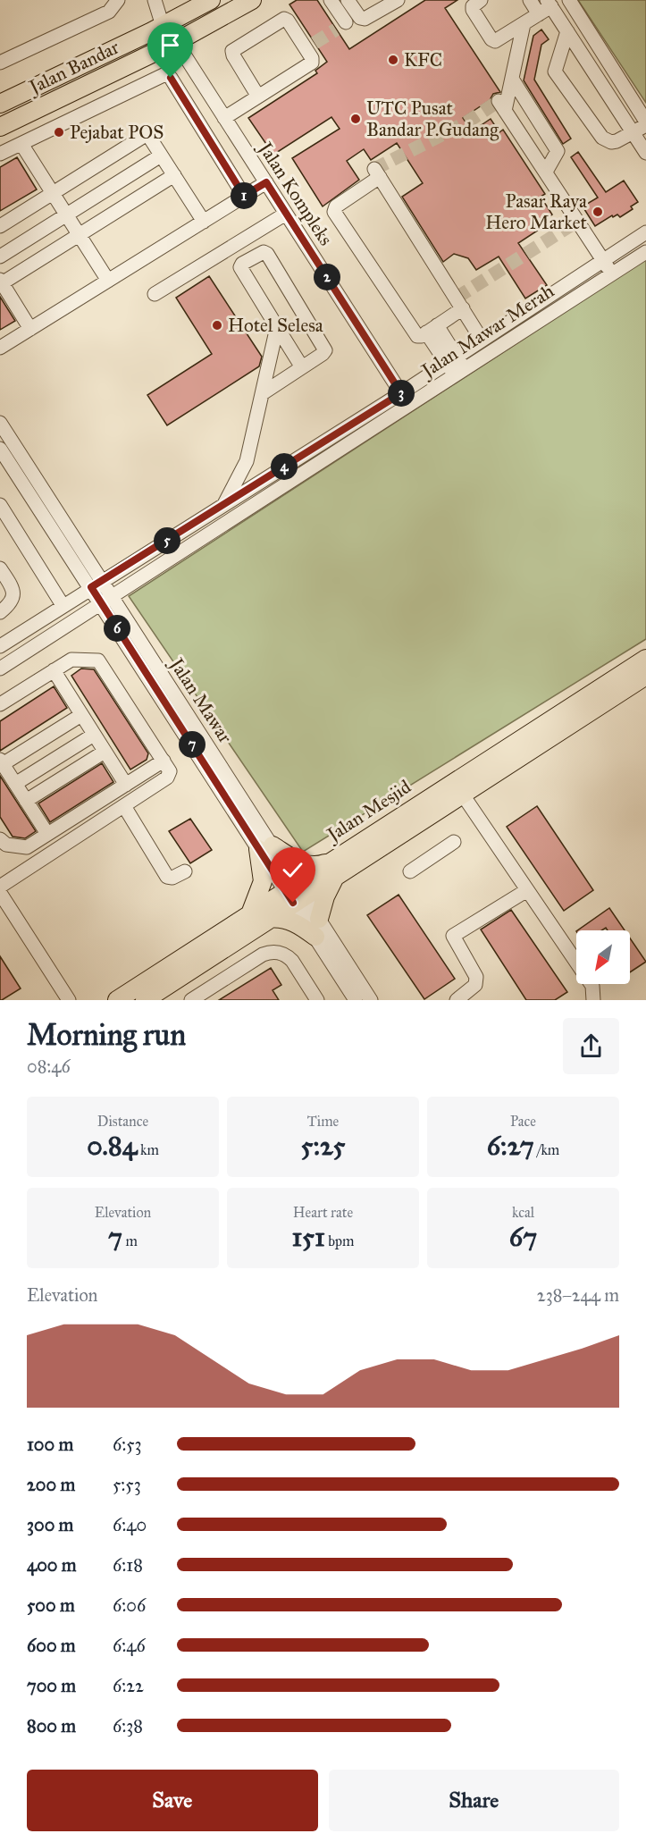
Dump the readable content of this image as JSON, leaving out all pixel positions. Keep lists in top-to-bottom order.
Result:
{
  "streets": {
    "main road": ["Jalan Bandar", "Jalan Mesjid"],
    "street": ["Jalan Kompleks", "Jalan Mawar Merah", "Jalan Mawar"]
  },
  "crossings": [
    ["Jalan Bandar", "Jalan Kompleks"],
    ["Jalan Kompleks", "Jalan Mawar Merah"],
    ["Jalan Mawar Merah", "Jalan Mawar"],
    ["Jalan Mawar", "Jalan Mesjid"]
  ],
  "places": [
    "KFC",
    "UTC Pusat Bandar P.Gudang",
    "Pejabat POS",
    "Pasar Raya Hero Market",
    "Hotel Selesa"
  ],
  "north": "bottom left",
  "page": {
    "pins": [
      "1",
      "2",
      "3",
      "4",
      "5",
      "6",
      "7"
    ],
    "heading": ["Morning run", "08:46"],
    "stats": [
      ["Distance", "0.84 km"],
      ["Time", "5:25"],
      ["Pace", "6:27 /km"],
      ["Elevation", "7 m"],
      ["Heart rate", "151 bpm"],
      ["kcal", "67"]
    ],
    "chart": ["Elevation", "238–244 m"],
    "list": [
      {
        "name": "100 m",
        "note": "6:53"
      },
      {
        "name": "200 m",
        "note": "5:53"
      },
      {
        "name": "300 m",
        "note": "6:40"
      },
      {
        "name": "400 m",
        "note": "6:18"
      },
      {
        "name": "500 m",
        "note": "6:06"
      },
      {
        "name": "600 m",
        "note": "6:46"
      },
      {
        "name": "700 m",
        "note": "6:22"
      },
      {
        "name": "800 m",
        "note": "6:38"
      }
    ],
    "buttons": ["Save", "Share"]
  }
}
